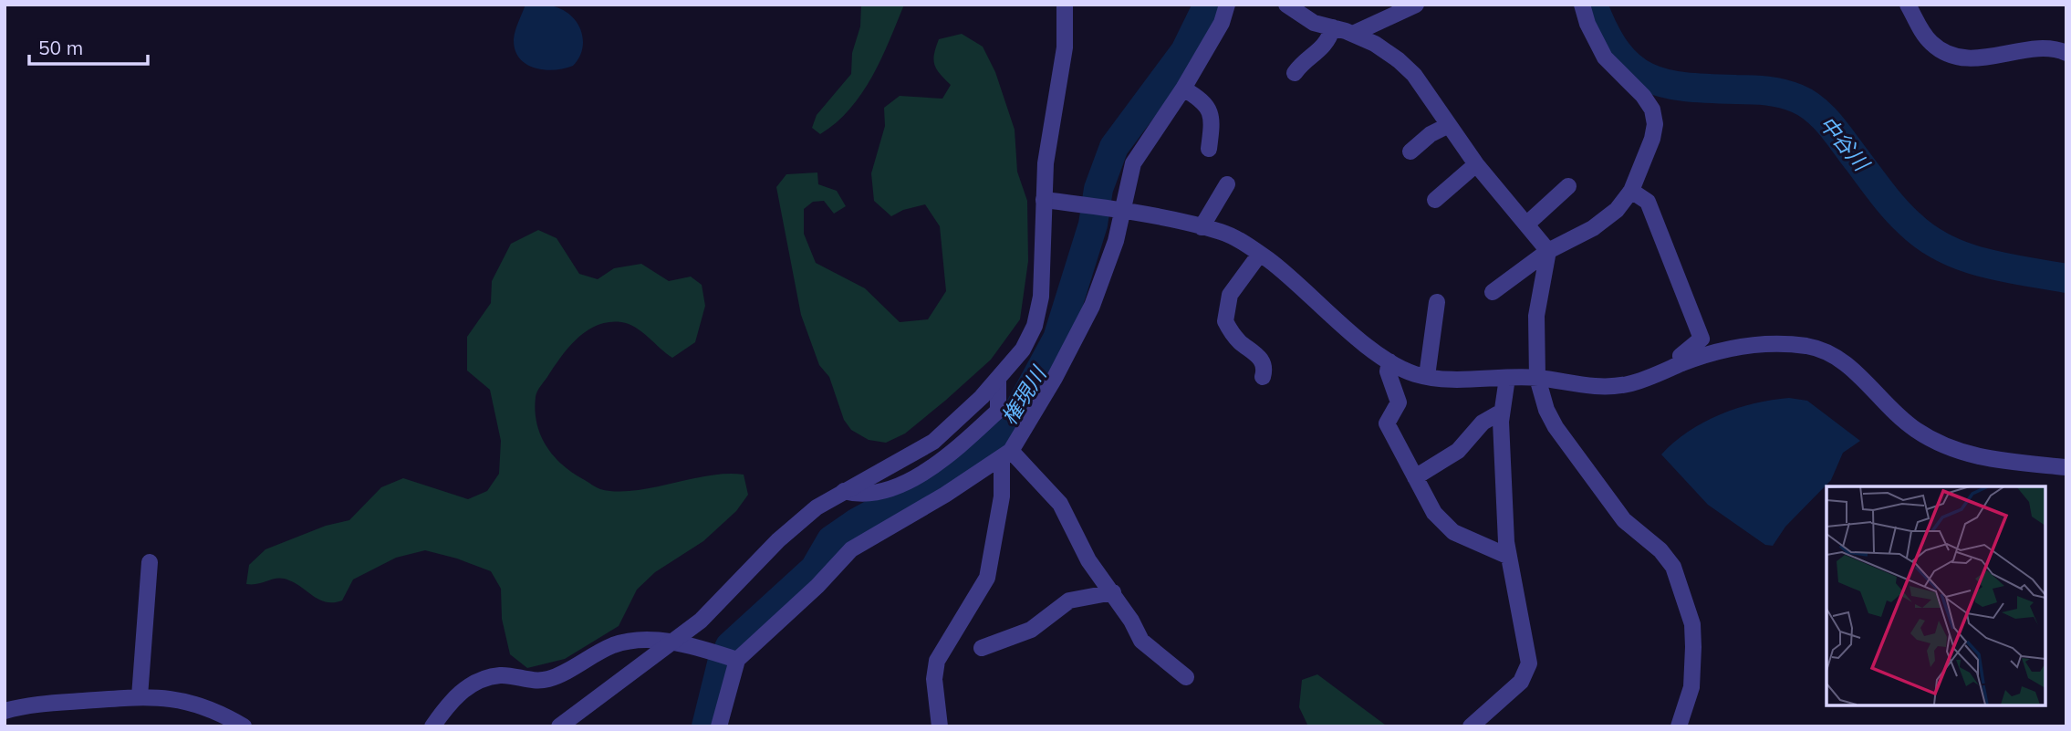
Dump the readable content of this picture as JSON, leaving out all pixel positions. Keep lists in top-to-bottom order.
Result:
{
  "water": ["中谷川", "権現川"],
  "scale_bar": "50 m"
}
